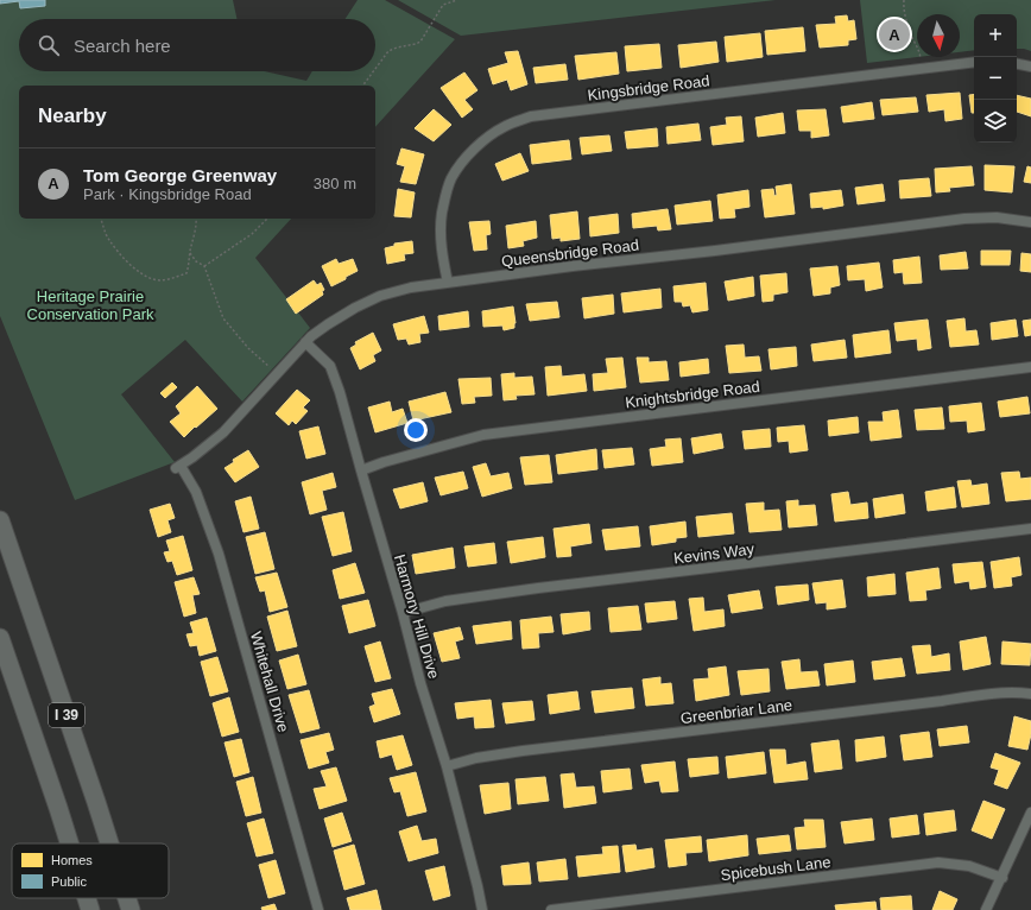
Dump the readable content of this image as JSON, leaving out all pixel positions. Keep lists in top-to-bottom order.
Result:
{
  "streets": {
    "highway": ["I 39"],
    "street": [
      "Kingsbridge Road",
      "Queensbridge Road",
      "Knightsbridge Road",
      "Kevins Way",
      "Harmony Hill Drive",
      "Whitehall Drive",
      "Greenbriar Lane",
      "Spicebush Lane"
    ]
  },
  "crossings": [
    ["Kingsbridge Road", "Queensbridge Road"],
    ["Queensbridge Road", "Harmony Hill Drive"],
    ["Queensbridge Road", "Whitehall Drive"],
    ["Knightsbridge Road", "Harmony Hill Drive"],
    ["Kevins Way", "Harmony Hill Drive"],
    ["Harmony Hill Drive", "Greenbriar Lane"]
  ],
  "parks": ["Heritage Prairie Conservation Park"],
  "legend": ["Homes", "Public"],
  "north": "bottom",
  "page": {
    "map_buttons": ["+", "−"],
    "pins": "A",
    "search": "Search here",
    "heading": "Nearby",
    "list": [
      {
        "mark": "A",
        "name": "Tom George Greenway",
        "note": "Park · Kingsbridge Road",
        "value": "380 m"
      }
    ]
  }
}
